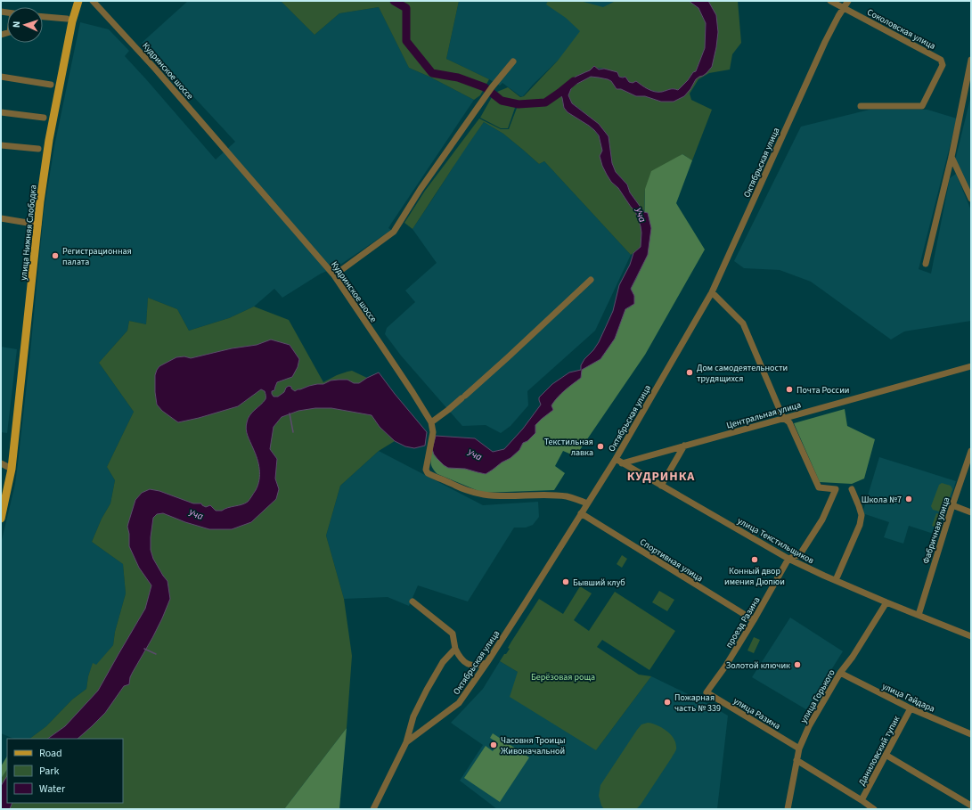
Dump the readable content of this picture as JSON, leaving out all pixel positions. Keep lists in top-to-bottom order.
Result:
{
  "streets": {
    "main road": ["улица Нижняя Слободка"],
    "street": [
      "Соколовская улица",
      "Кудринское шоссе",
      "Октябрьская улица",
      "Центральная улица",
      "Фабричная улица",
      "улица Текстильщиков",
      "Спортивная улица",
      "проезд Разина",
      "улица Горького",
      "улица Гайдара",
      "улица Разина",
      "Даниловский тупик"
    ]
  },
  "crossings": [
    ["Соколовская улица", "Октябрьская улица"],
    ["Кудринское шоссе", "Октябрьская улица"],
    ["Октябрьская улица", "улица Текстильщиков"],
    ["Октябрьская улица", "Спортивная улица"],
    ["Центральная улица", "улица Текстильщиков"],
    ["Фабричная улица", "улица Текстильщиков"],
    ["улица Текстильщиков", "проезд Разина"],
    ["улица Текстильщиков", "улица Горького"],
    ["Спортивная улица", "проезд Разина"],
    ["проезд Разина", "улица Разина"],
    ["улица Горького", "улица Гайдара"],
    ["улица Горького", "улица Разина"],
    ["улица Гайдара", "Даниловский тупик"]
  ],
  "districts": ["КУДРИНКА"],
  "water": ["Уча"],
  "parks": ["Берёзовая роща"],
  "places": [
    "Регистрационная палата",
    "Дом самодеятельности трудящихся",
    "Почта России",
    "Текстильная лавка",
    "Школа №7",
    "Конный двор имения Дюпюи",
    "Бывший клуб",
    "Золотой ключик",
    "Пожарная часть № 339",
    "Часовня Троицы Живоначальной"
  ],
  "legend": ["Road", "Park", "Water"],
  "north": "left"
}
